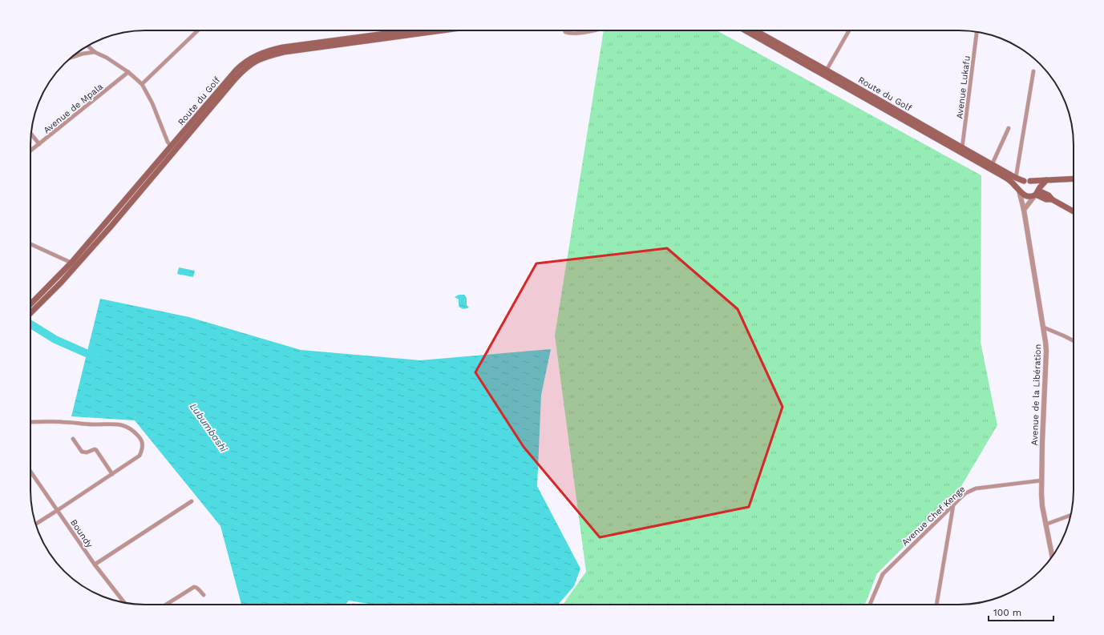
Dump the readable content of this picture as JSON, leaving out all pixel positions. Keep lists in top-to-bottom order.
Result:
{
  "streets": {
    "main road": ["Route du Golf"],
    "street": [
      "Avenue Lukafu",
      "Avenue de Mpala",
      "Avenue de la Libération",
      "Avenue Chef Kenge",
      "Boundy"
    ]
  },
  "crossings": [
    ["Avenue Lukafu", "Route du Golf"],
    ["Route du Golf", "Avenue de la Libération"],
    ["Avenue de la Libération", "Avenue Chef Kenge"]
  ],
  "water": ["Lubumbashi"],
  "scale_bar": "100 m"
}
